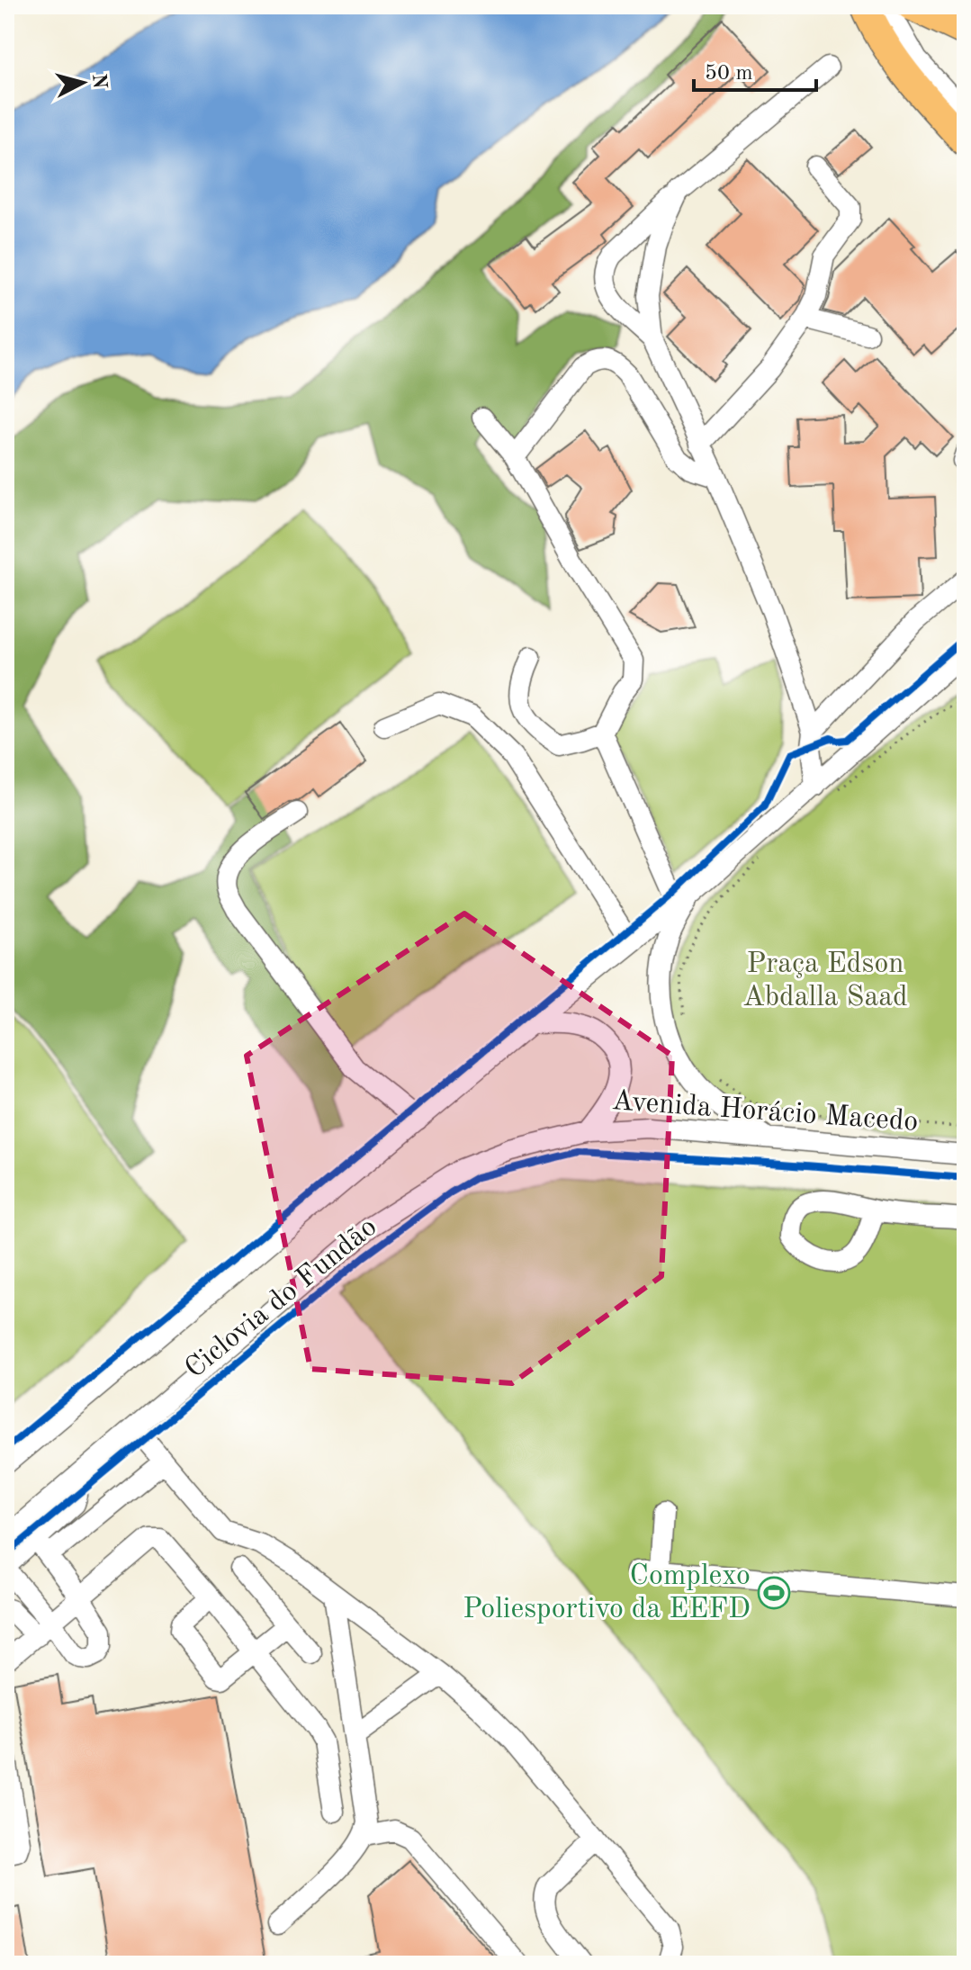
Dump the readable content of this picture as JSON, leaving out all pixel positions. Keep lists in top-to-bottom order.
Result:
{
  "streets": {
    "street": ["Avenida Horácio Macedo"],
    "cycle path": ["Ciclovia do Fundão"]
  },
  "parks": ["Praça Edson Abdalla Saad"],
  "places": {
    "sports": ["Complexo Poliesportivo da EEFD"]
  },
  "scale_bar": "50 m",
  "north": "right"
}
